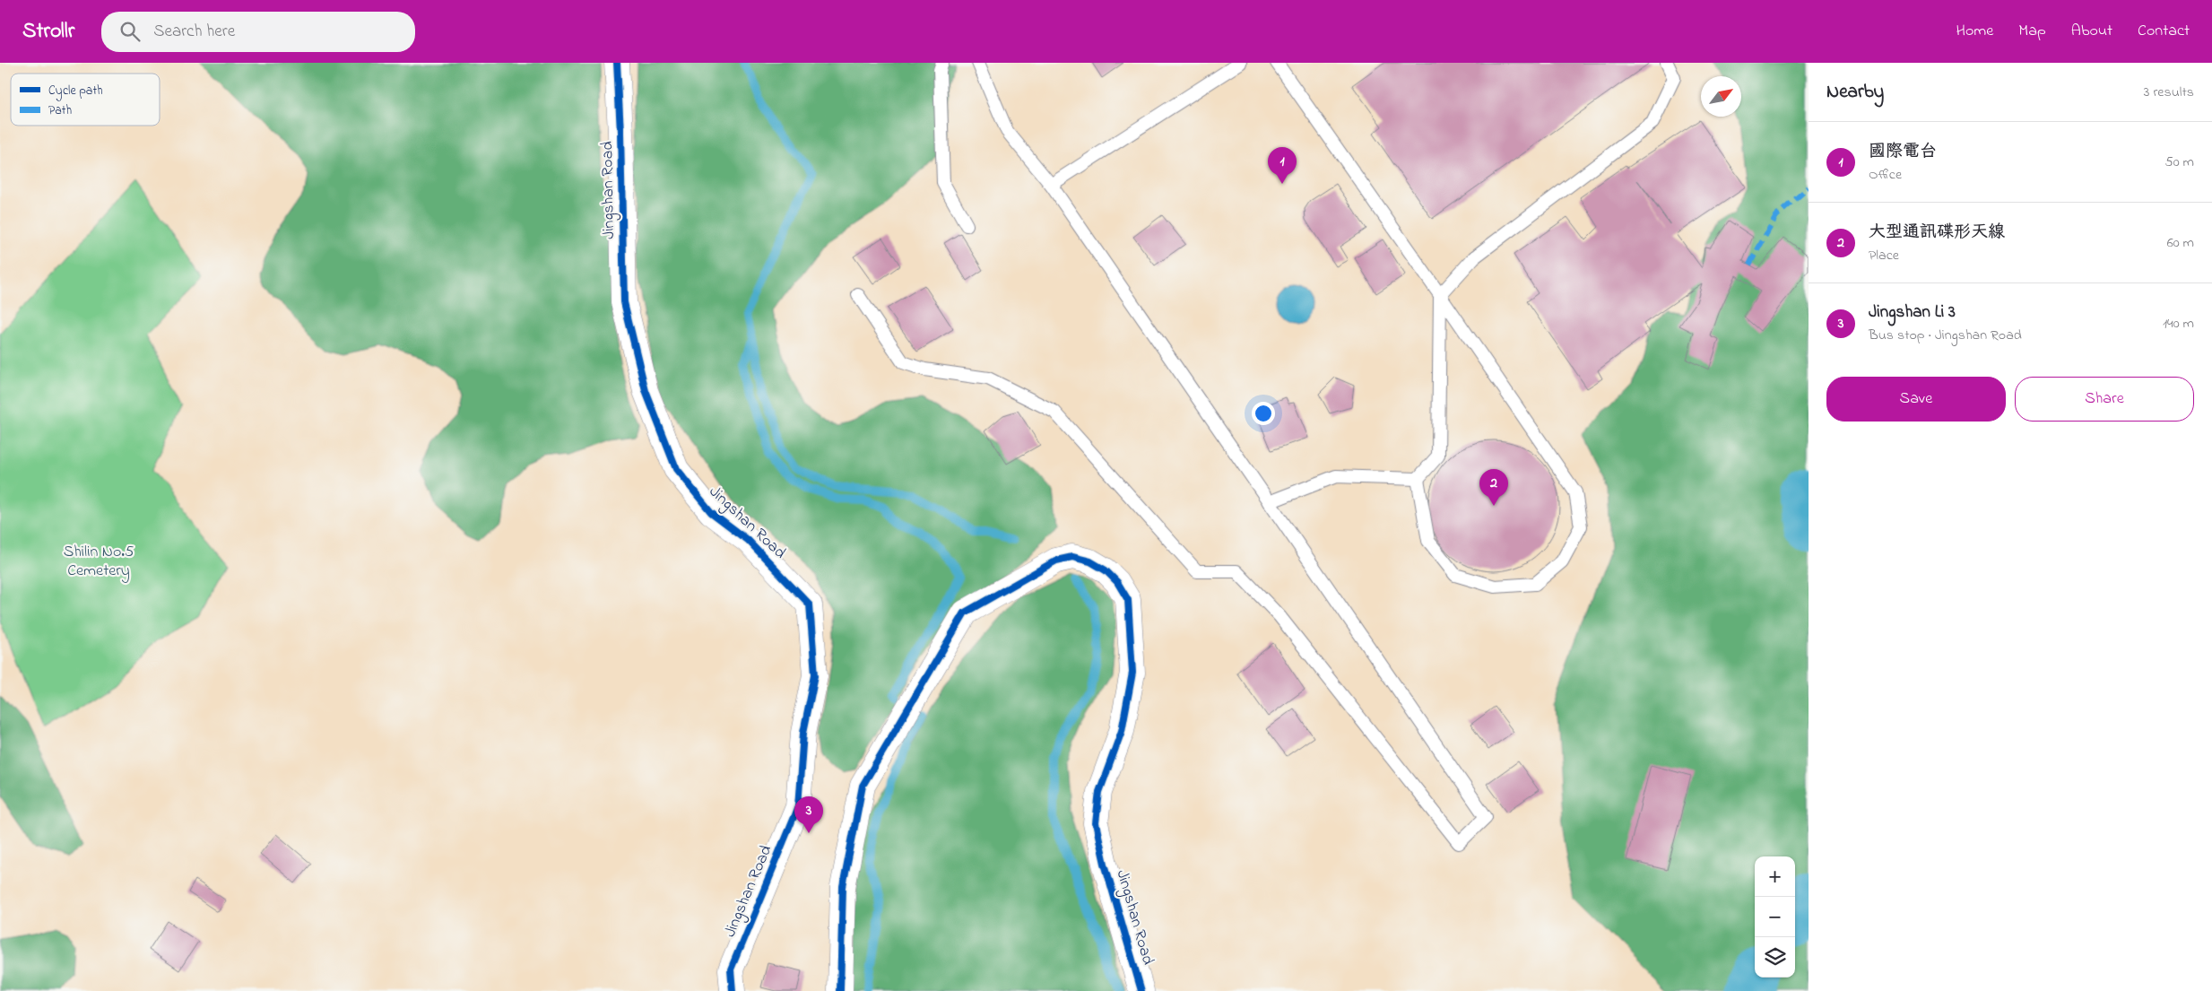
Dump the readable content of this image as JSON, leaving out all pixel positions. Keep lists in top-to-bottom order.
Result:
{
  "streets": {
    "street": ["Jingshan Road"]
  },
  "parks": ["Shilin No.5 Cemetery"],
  "legend": ["Cycle path", "Path"],
  "north": "top right",
  "page": {
    "header": "Strollr",
    "search": "Search here",
    "nav": [
      "Home",
      "Map",
      "About",
      "Contact"
    ],
    "heading": ["Nearby", "3 results"],
    "list": [
      {
        "mark": "1",
        "name": "國際電台",
        "note": "Office",
        "value": "50 m"
      },
      {
        "mark": "2",
        "name": "大型通訊碟形天線",
        "note": "Place",
        "value": "60 m"
      },
      {
        "mark": "3",
        "name": "Jingshan Li 3",
        "note": "Bus stop · Jingshan Road",
        "value": "140 m"
      }
    ],
    "pins": ["1", "2", "3"],
    "buttons": ["Save", "Share"],
    "map_buttons": ["+", "−"]
  }
}
